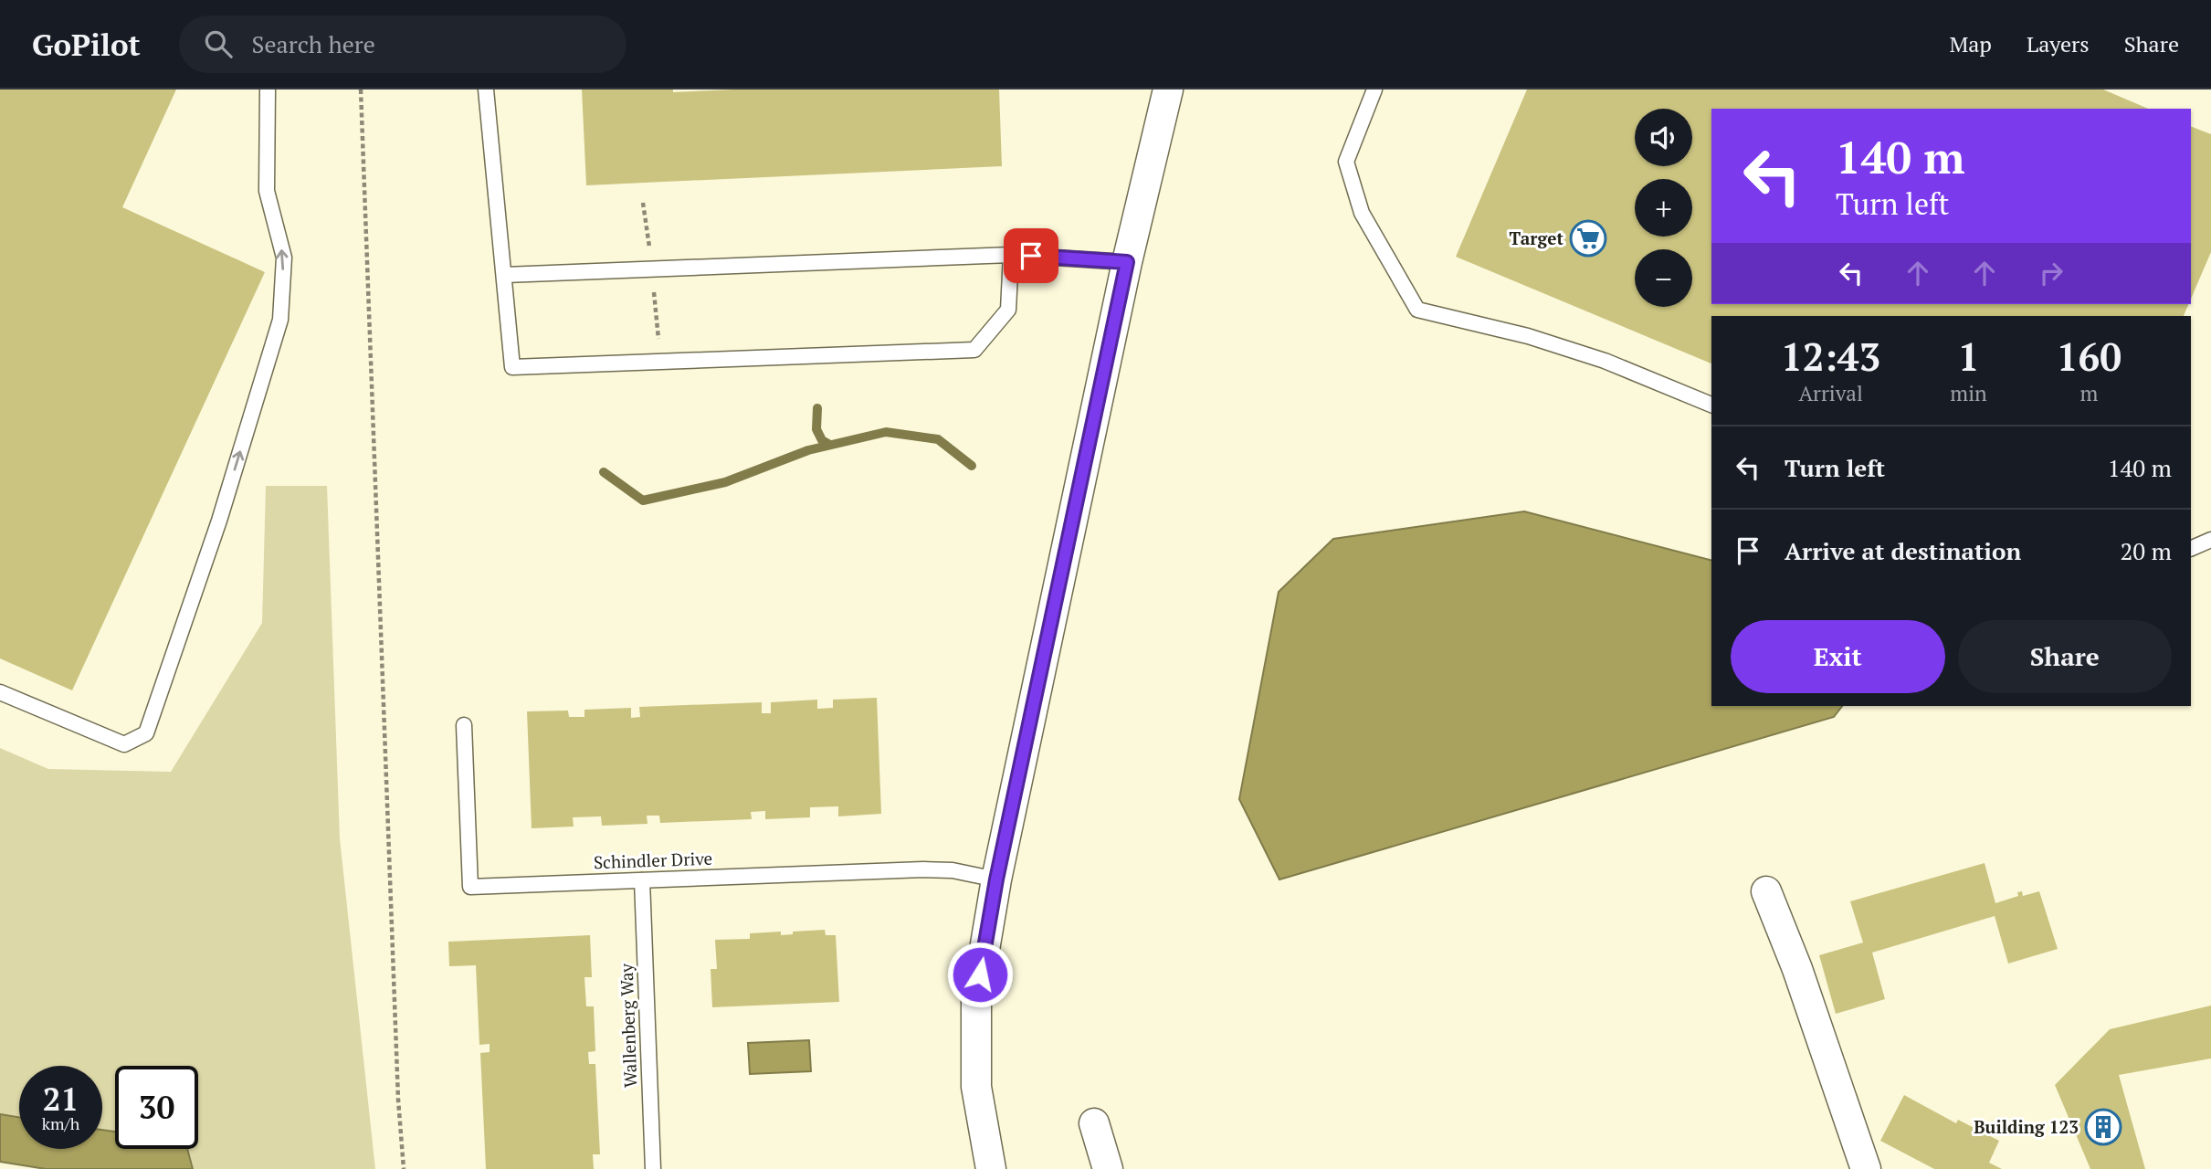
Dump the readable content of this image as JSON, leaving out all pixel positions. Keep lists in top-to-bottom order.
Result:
{
  "streets": {
    "lane": ["Schindler Drive", "Wallenberg Way"]
  },
  "crossings": [
    ["Schindler Drive", "Wallenberg Way"]
  ],
  "places": {
    "supermarket": ["Target"],
    "building": ["Building 123"]
  },
  "page": {
    "header": "GoPilot",
    "search": "Search here",
    "nav": ["Map", "Layers", "Share"],
    "map_buttons": ["+", "−"],
    "turn": ["140 m", "Turn left"],
    "eta": [
      "12:43",
      "Arrival",
      "1",
      "min",
      "160",
      "m"
    ],
    "list": [
      {
        "name": "Turn left",
        "value": "140 m"
      },
      {
        "name": "Arrive at destination",
        "value": "20 m"
      }
    ],
    "buttons": ["Exit", "Share"],
    "speed": "21 km/h",
    "limit": "30"
  }
}
